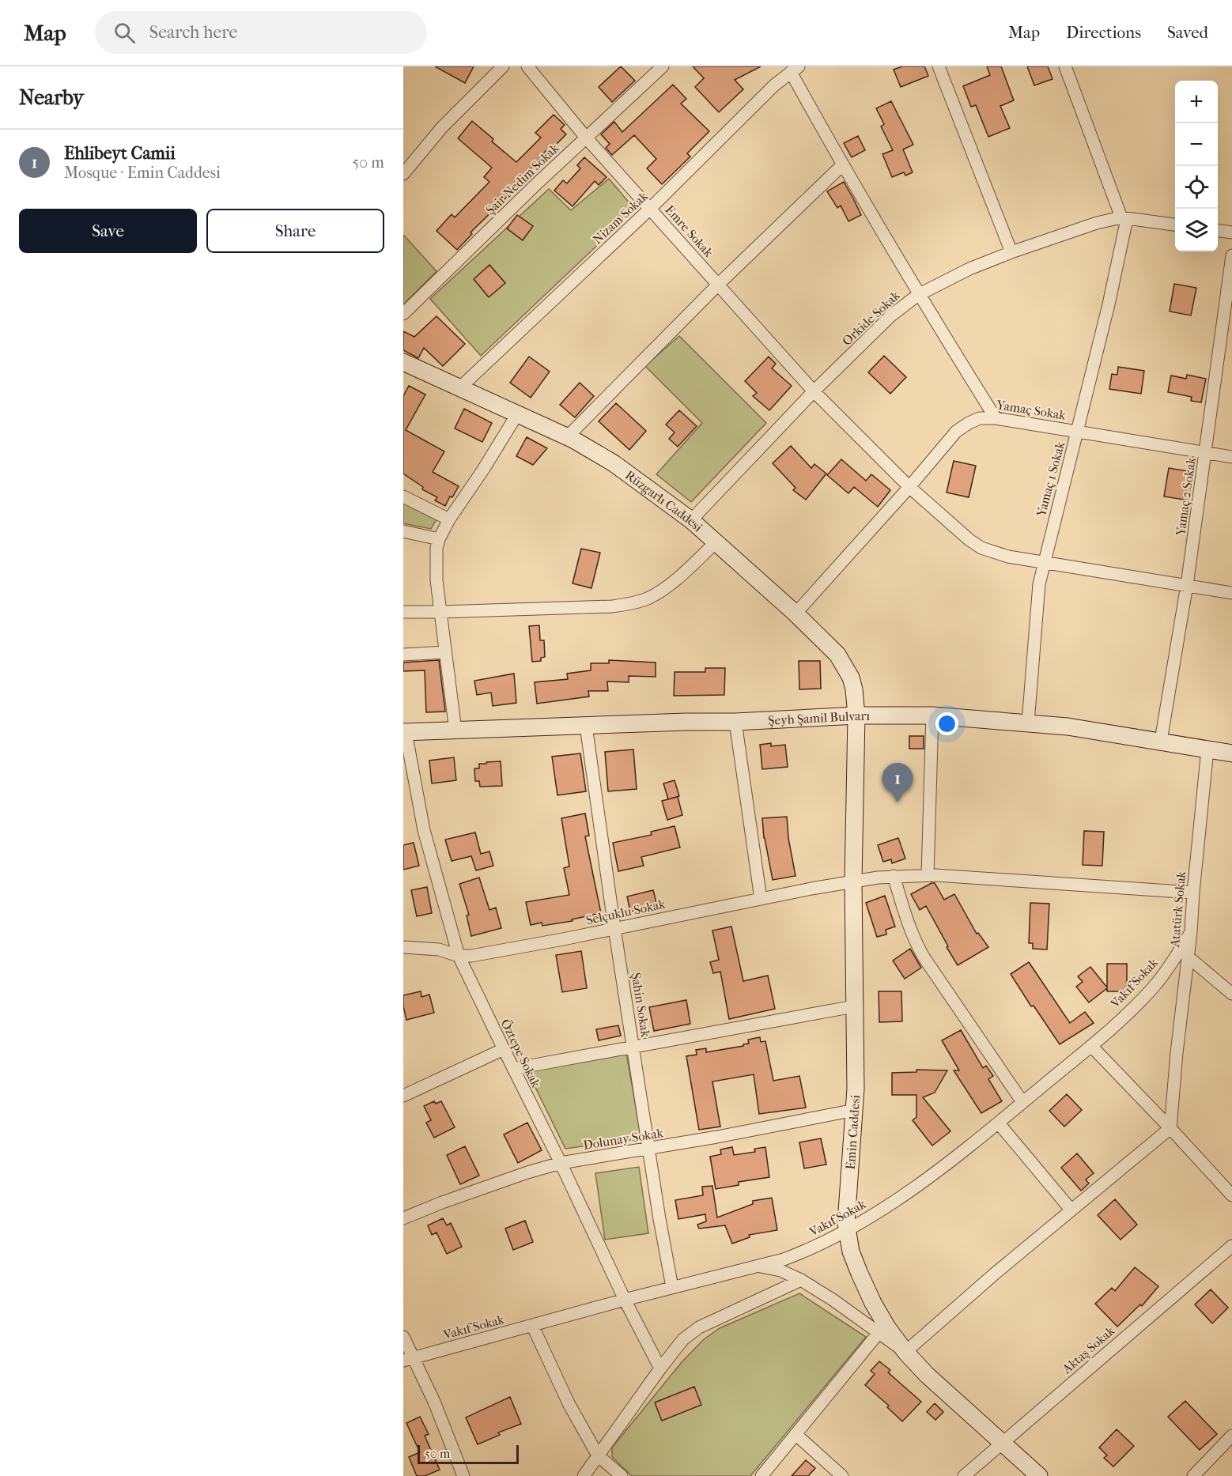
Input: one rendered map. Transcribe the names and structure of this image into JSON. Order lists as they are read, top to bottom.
{
  "streets": {
    "street": [
      "Şair Nedim Sokak",
      "Nizam Sokak",
      "Emre Sokak",
      "Orkide Sokak",
      "Yamaç Sokak",
      "Yamaç 1 Sokak",
      "Yamaç 2 Sokak",
      "Rüzgarlı Caddesi",
      "Şeyh Şamil Bulvarı",
      "Atatürk Sokak",
      "Selçuklu Sokak",
      "Vakıf Sokak",
      "Şahin Sokak",
      "Öztepe Sokak",
      "Emin Caddesi",
      "Dolunay Sokak",
      "Aktaş Sokak"
    ]
  },
  "crossings": [
    ["Şair Nedim Sokak", "Emre Sokak"],
    ["Nizam Sokak", "Emre Sokak"],
    ["Nizam Sokak", "Rüzgarlı Caddesi"],
    ["Emre Sokak", "Orkide Sokak"],
    ["Emre Sokak", "Yamaç Sokak"],
    ["Emre Sokak", "Yamaç 1 Sokak"],
    ["Emre Sokak", "Yamaç 2 Sokak"],
    ["Orkide Sokak", "Yamaç 1 Sokak"],
    ["Orkide Sokak", "Rüzgarlı Caddesi"],
    ["Yamaç Sokak", "Yamaç 1 Sokak"],
    ["Yamaç Sokak", "Yamaç 2 Sokak"],
    ["Yamaç Sokak", "Rüzgarlı Caddesi"],
    ["Yamaç 1 Sokak", "Şeyh Şamil Bulvarı"],
    ["Yamaç 2 Sokak", "Şeyh Şamil Bulvarı"],
    ["Rüzgarlı Caddesi", "Şeyh Şamil Bulvarı"],
    ["Rüzgarlı Caddesi", "Emin Caddesi"],
    ["Şeyh Şamil Bulvarı", "Atatürk Sokak"],
    ["Şeyh Şamil Bulvarı", "Şahin Sokak"],
    ["Şeyh Şamil Bulvarı", "Öztepe Sokak"],
    ["Şeyh Şamil Bulvarı", "Emin Caddesi"],
    ["Atatürk Sokak", "Selçuklu Sokak"],
    ["Atatürk Sokak", "Vakıf Sokak"],
    ["Selçuklu Sokak", "Şahin Sokak"],
    ["Selçuklu Sokak", "Öztepe Sokak"],
    ["Selçuklu Sokak", "Emin Caddesi"],
    ["Vakıf Sokak", "Şahin Sokak"],
    ["Vakıf Sokak", "Öztepe Sokak"],
    ["Vakıf Sokak", "Emin Caddesi"],
    ["Şahin Sokak", "Dolunay Sokak"],
    ["Öztepe Sokak", "Dolunay Sokak"],
    ["Emin Caddesi", "Dolunay Sokak"],
    ["Emin Caddesi", "Aktaş Sokak"]
  ],
  "scale_bar": "50 m",
  "page": {
    "header": "Map",
    "search": "Search here",
    "nav": ["Map", "Directions", "Saved"],
    "heading": "Nearby",
    "map_buttons": ["+", "−"],
    "list": [
      {
        "mark": "1",
        "name": "Ehlibeyt Camii",
        "note": "Mosque · Emin Caddesi",
        "value": "50 m"
      }
    ],
    "buttons": ["Save", "Share"],
    "pins": "1",
    "scale": "50 m"
  }
}
